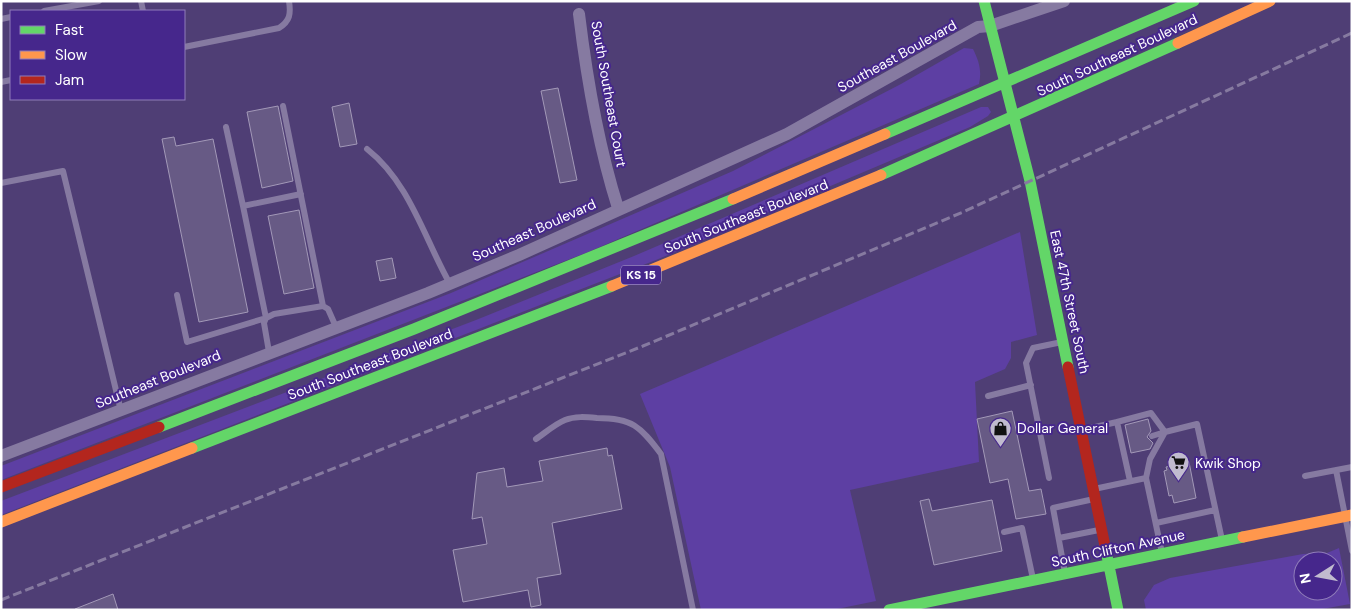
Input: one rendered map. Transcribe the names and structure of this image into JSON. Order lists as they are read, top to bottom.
{
  "streets": {
    "main road": [
      "South Southeast Boulevard",
      "KS 15",
      "East 47th Street South",
      "South Clifton Avenue"
    ],
    "street": ["Southeast Boulevard", "South Southeast Court"]
  },
  "crossings": [
    ["South Southeast Boulevard", "East 47th Street South"],
    ["Southeast Boulevard", "South Southeast Court"],
    ["Southeast Boulevard", "East 47th Street South"],
    ["East 47th Street South", "South Clifton Avenue"]
  ],
  "places": {
    "shop": ["Dollar General"],
    "supermarket": ["Kwik Shop"]
  },
  "legend": ["Fast", "Slow", "Jam"],
  "north": "left"
}
